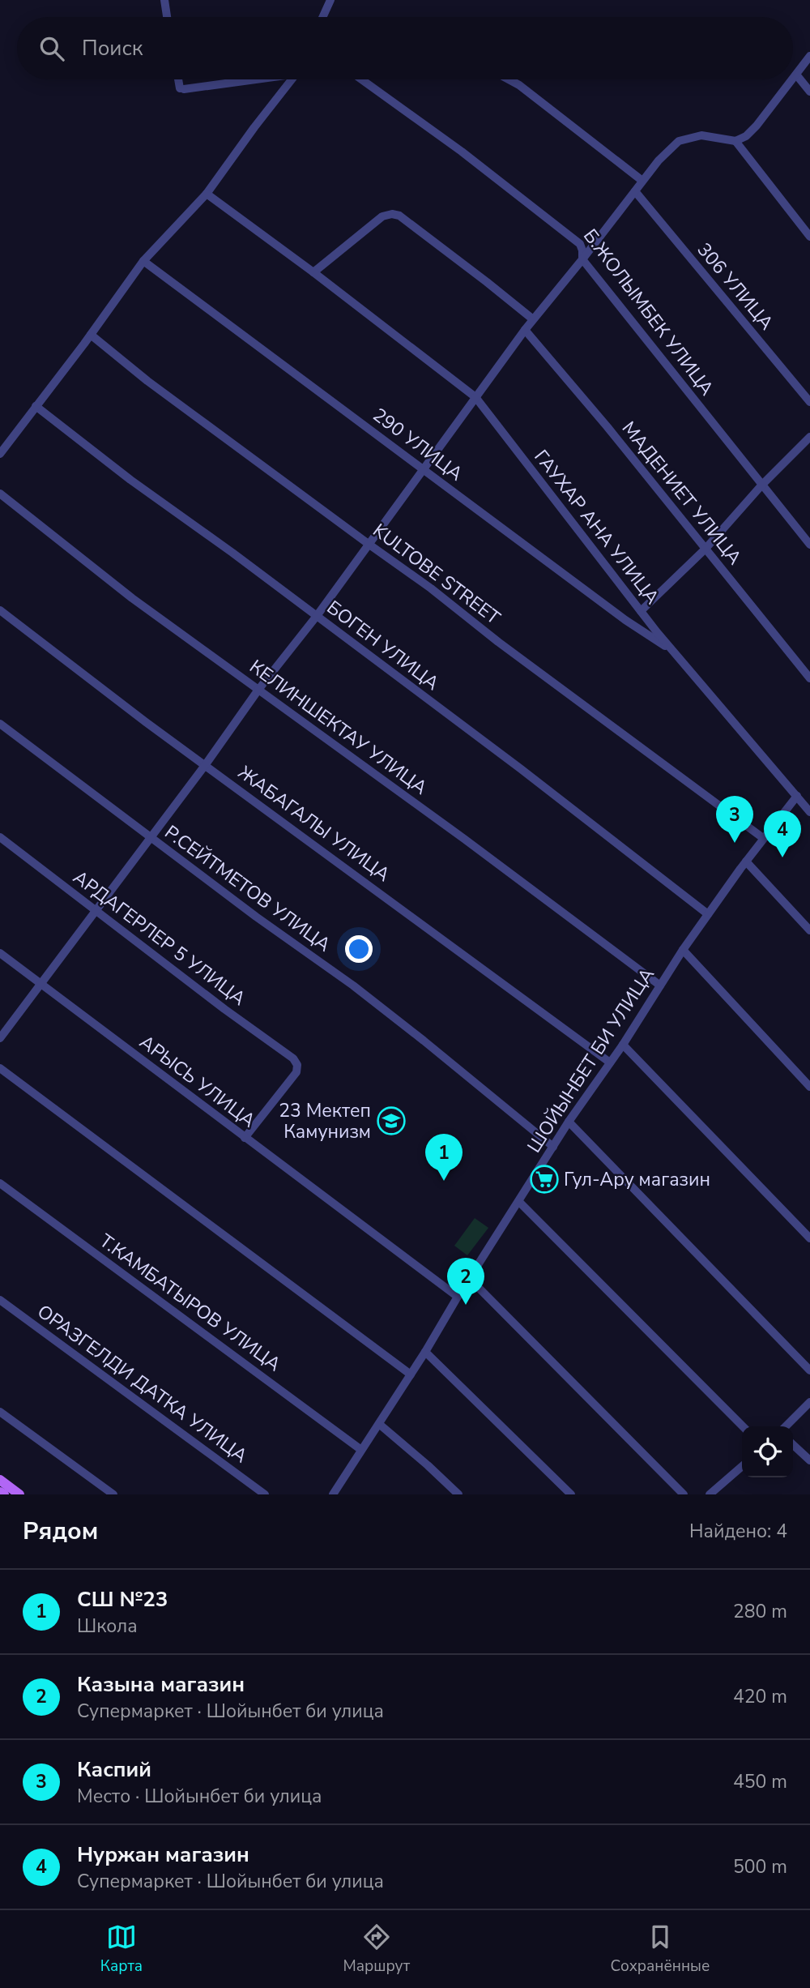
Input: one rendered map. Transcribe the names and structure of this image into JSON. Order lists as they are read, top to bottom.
{
  "streets": {
    "street": [
      "306 УЛИЦА",
      "Б.ЖОЛЫМБЕК УЛИЦА",
      "290 УЛИЦА",
      "МАДЕНИЕТ УЛИЦА",
      "ГАУХАР АНА УЛИЦА",
      "KULTOBE STREET",
      "БОГЕН УЛИЦА",
      "КЕЛИНШЕКТАУ УЛИЦА",
      "ЖАБАГАЛЫ УЛИЦА",
      "Р.СЕЙТМЕТОВ УЛИЦА",
      "АРДАГЕРЛЕР 5 УЛИЦА",
      "ШОЙЫНБЕТ БИ УЛИЦА",
      "АРЫСЬ УЛИЦА",
      "Т.КАМБАТЫРОВ УЛИЦА",
      "ОРАЗГЕЛДИ ДАТКА УЛИЦА"
    ]
  },
  "crossings": [
    ["290 УЛИЦА", "ГАУХАР АНА УЛИЦА"],
    ["ГАУХАР АНА УЛИЦА", "ШОЙЫНБЕТ БИ УЛИЦА"],
    ["KULTOBE STREET", "ШОЙЫНБЕТ БИ УЛИЦА"],
    ["БОГЕН УЛИЦА", "ШОЙЫНБЕТ БИ УЛИЦА"],
    ["КЕЛИНШЕКТАУ УЛИЦА", "ШОЙЫНБЕТ БИ УЛИЦА"],
    ["ЖАБАГАЛЫ УЛИЦА", "ШОЙЫНБЕТ БИ УЛИЦА"],
    ["Р.СЕЙТМЕТОВ УЛИЦА", "ШОЙЫНБЕТ БИ УЛИЦА"],
    ["АРДАГЕРЛЕР 5 УЛИЦА", "АРЫСЬ УЛИЦА"],
    ["ШОЙЫНБЕТ БИ УЛИЦА", "АРЫСЬ УЛИЦА"],
    ["ШОЙЫНБЕТ БИ УЛИЦА", "Т.КАМБАТЫРОВ УЛИЦА"]
  ],
  "places": {
    "school or university": ["23 Мектеп Камунизм"],
    "supermarket": ["Гул-Ару магазин"]
  },
  "page": {
    "search": "Поиск",
    "pins": [
      "3",
      "4",
      "1",
      "2"
    ],
    "heading": ["Рядом", "Найдено: 4"],
    "list": [
      {
        "mark": "1",
        "name": "СШ №23",
        "note": "Школа",
        "value": "280 m"
      },
      {
        "mark": "2",
        "name": "Казына магазин",
        "note": "Супермаркет · Шойынбет би улица",
        "value": "420 m"
      },
      {
        "mark": "3",
        "name": "Каспий",
        "note": "Место · Шойынбет би улица",
        "value": "450 m"
      },
      {
        "mark": "4",
        "name": "Нуржан магазин",
        "note": "Супермаркет · Шойынбет би улица",
        "value": "500 m"
      }
    ],
    "nav": ["Карта", "Маршрут", "Сохранённые"]
  }
}
